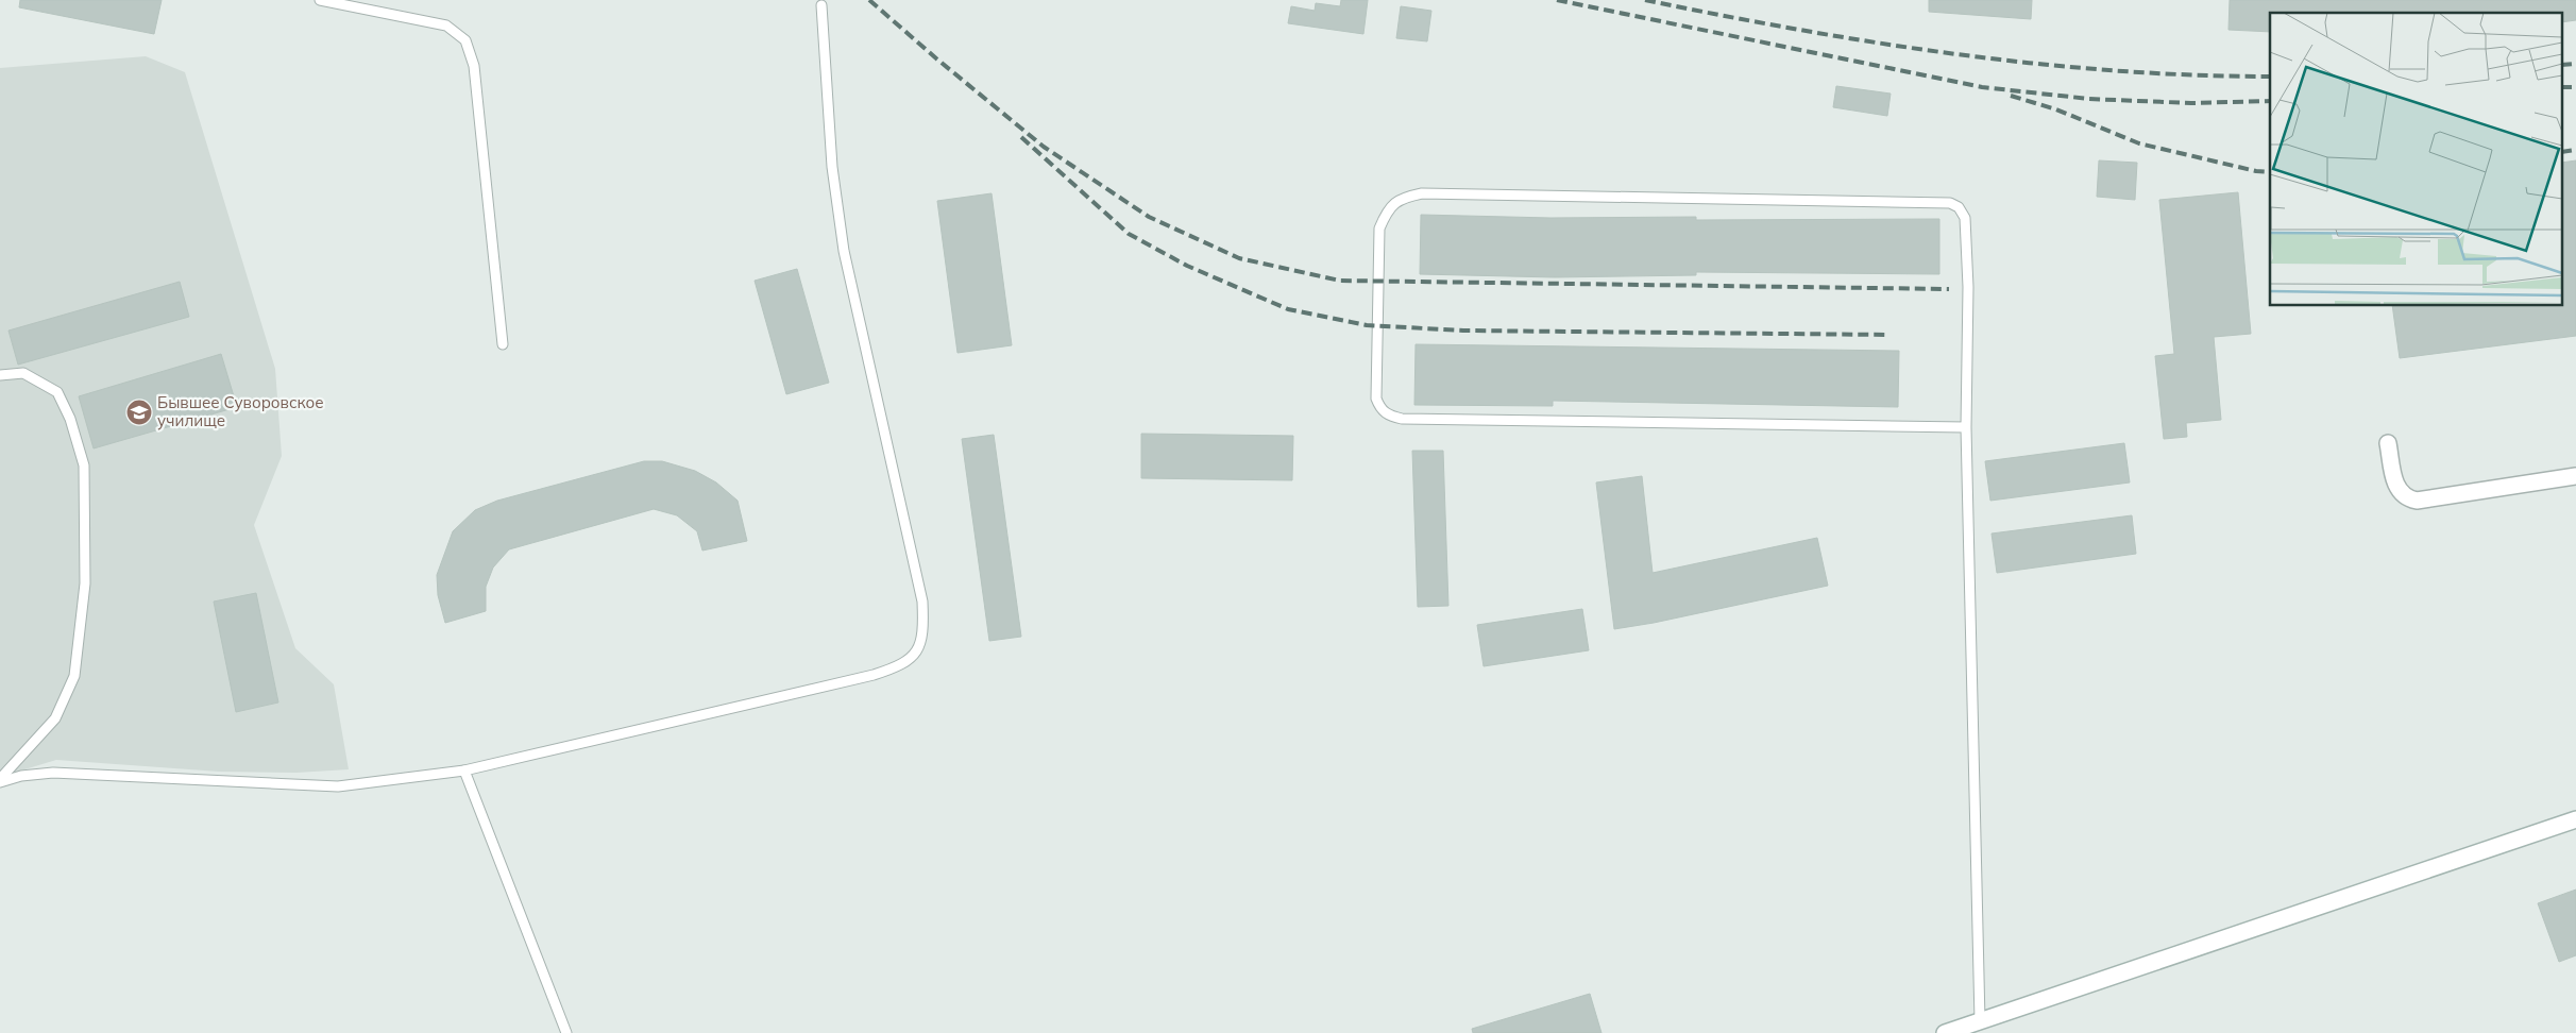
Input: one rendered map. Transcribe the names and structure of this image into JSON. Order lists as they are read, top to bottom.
{
  "places": {
    "school or university": ["Бывшее Суворовское училище"]
  }
}
